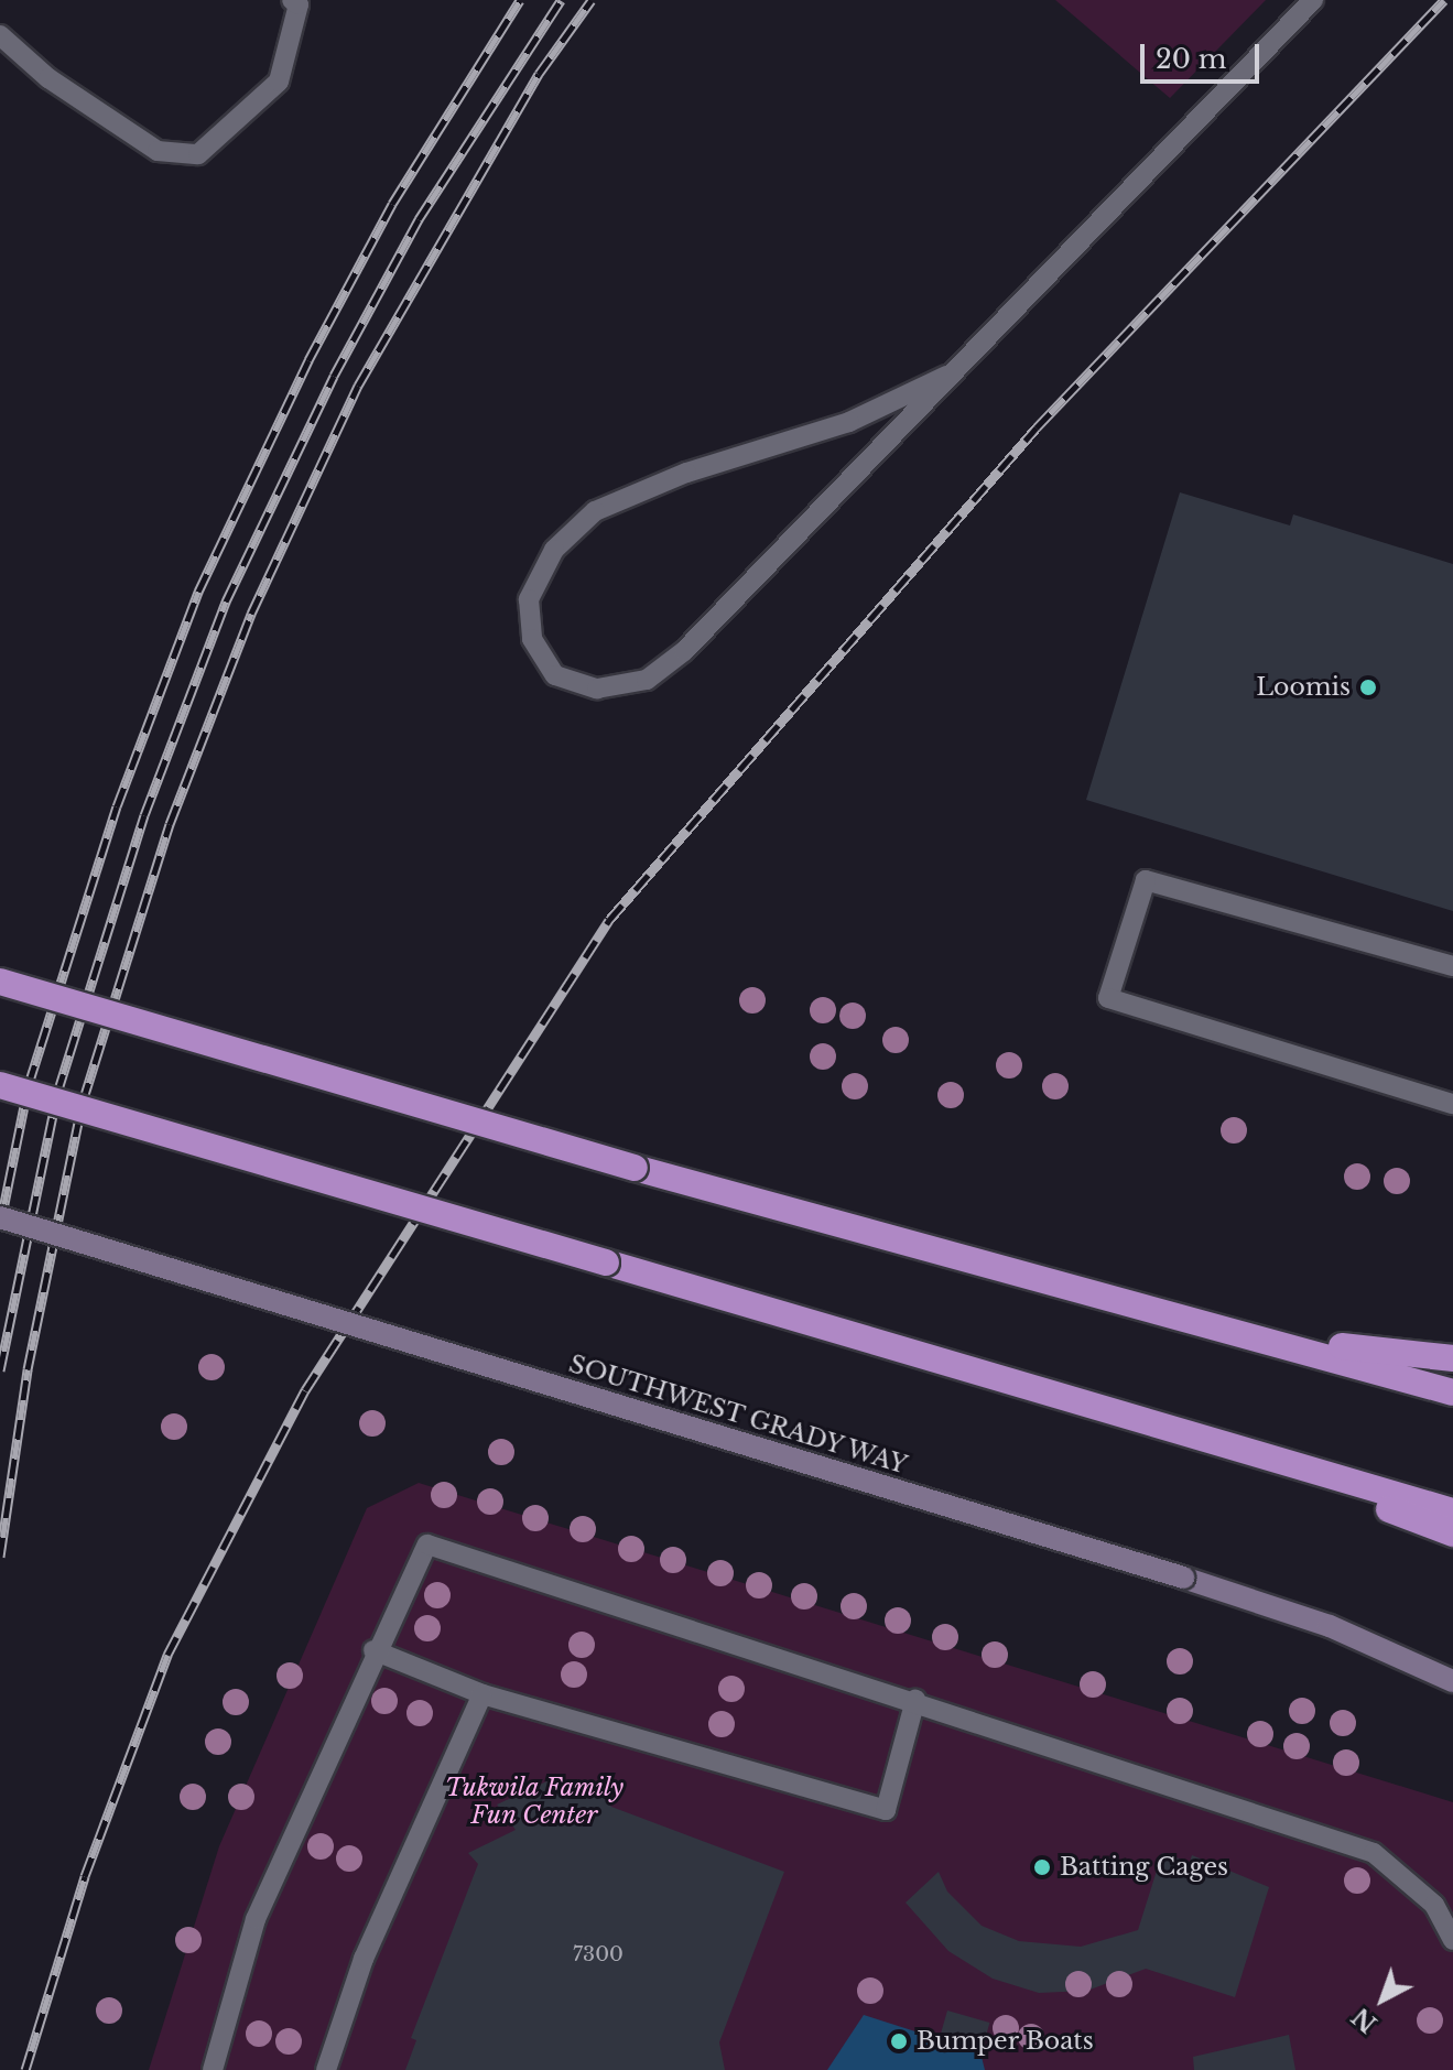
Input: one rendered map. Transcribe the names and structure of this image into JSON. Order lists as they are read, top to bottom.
{
  "streets": {
    "main road": ["SOUTHWEST GRADY WAY"]
  },
  "parks": ["Tukwila Family Fun Center"],
  "places": ["Loomis", "Batting Cages", "Bumper Boats"],
  "house_numbers": ["7300"],
  "scale_bar": "20 m",
  "north": "bottom left"
}
